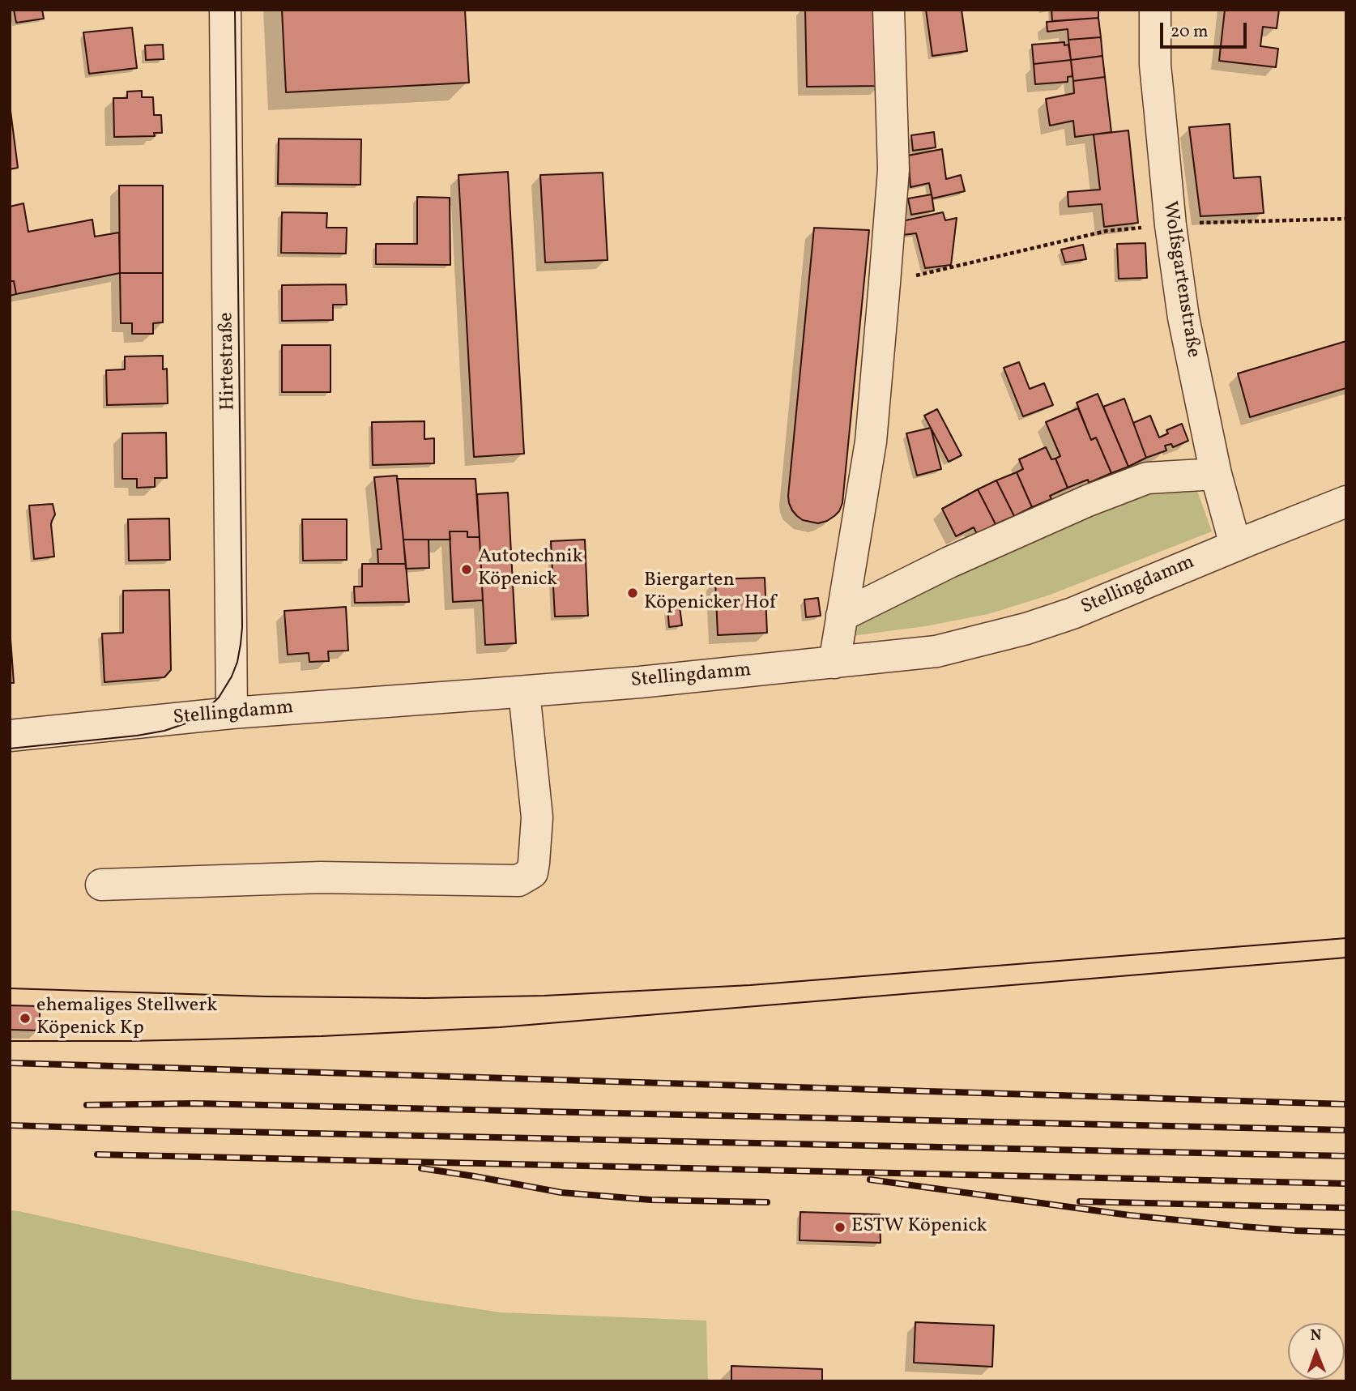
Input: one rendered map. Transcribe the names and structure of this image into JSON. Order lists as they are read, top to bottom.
{
  "streets": {
    "street": ["Wolfsgartenstraße", "Hirtestraße", "Stellingdamm"]
  },
  "crossings": [
    ["Wolfsgartenstraße", "Stellingdamm"],
    ["Hirtestraße", "Stellingdamm"]
  ],
  "places": [
    "Autotechnik Köpenick",
    "Biergarten Köpenicker Hof",
    "ehemaliges Stellwerk Köpenick Kp",
    "ESTW Köpenick"
  ],
  "scale_bar": "20 m",
  "north": "top"
}
